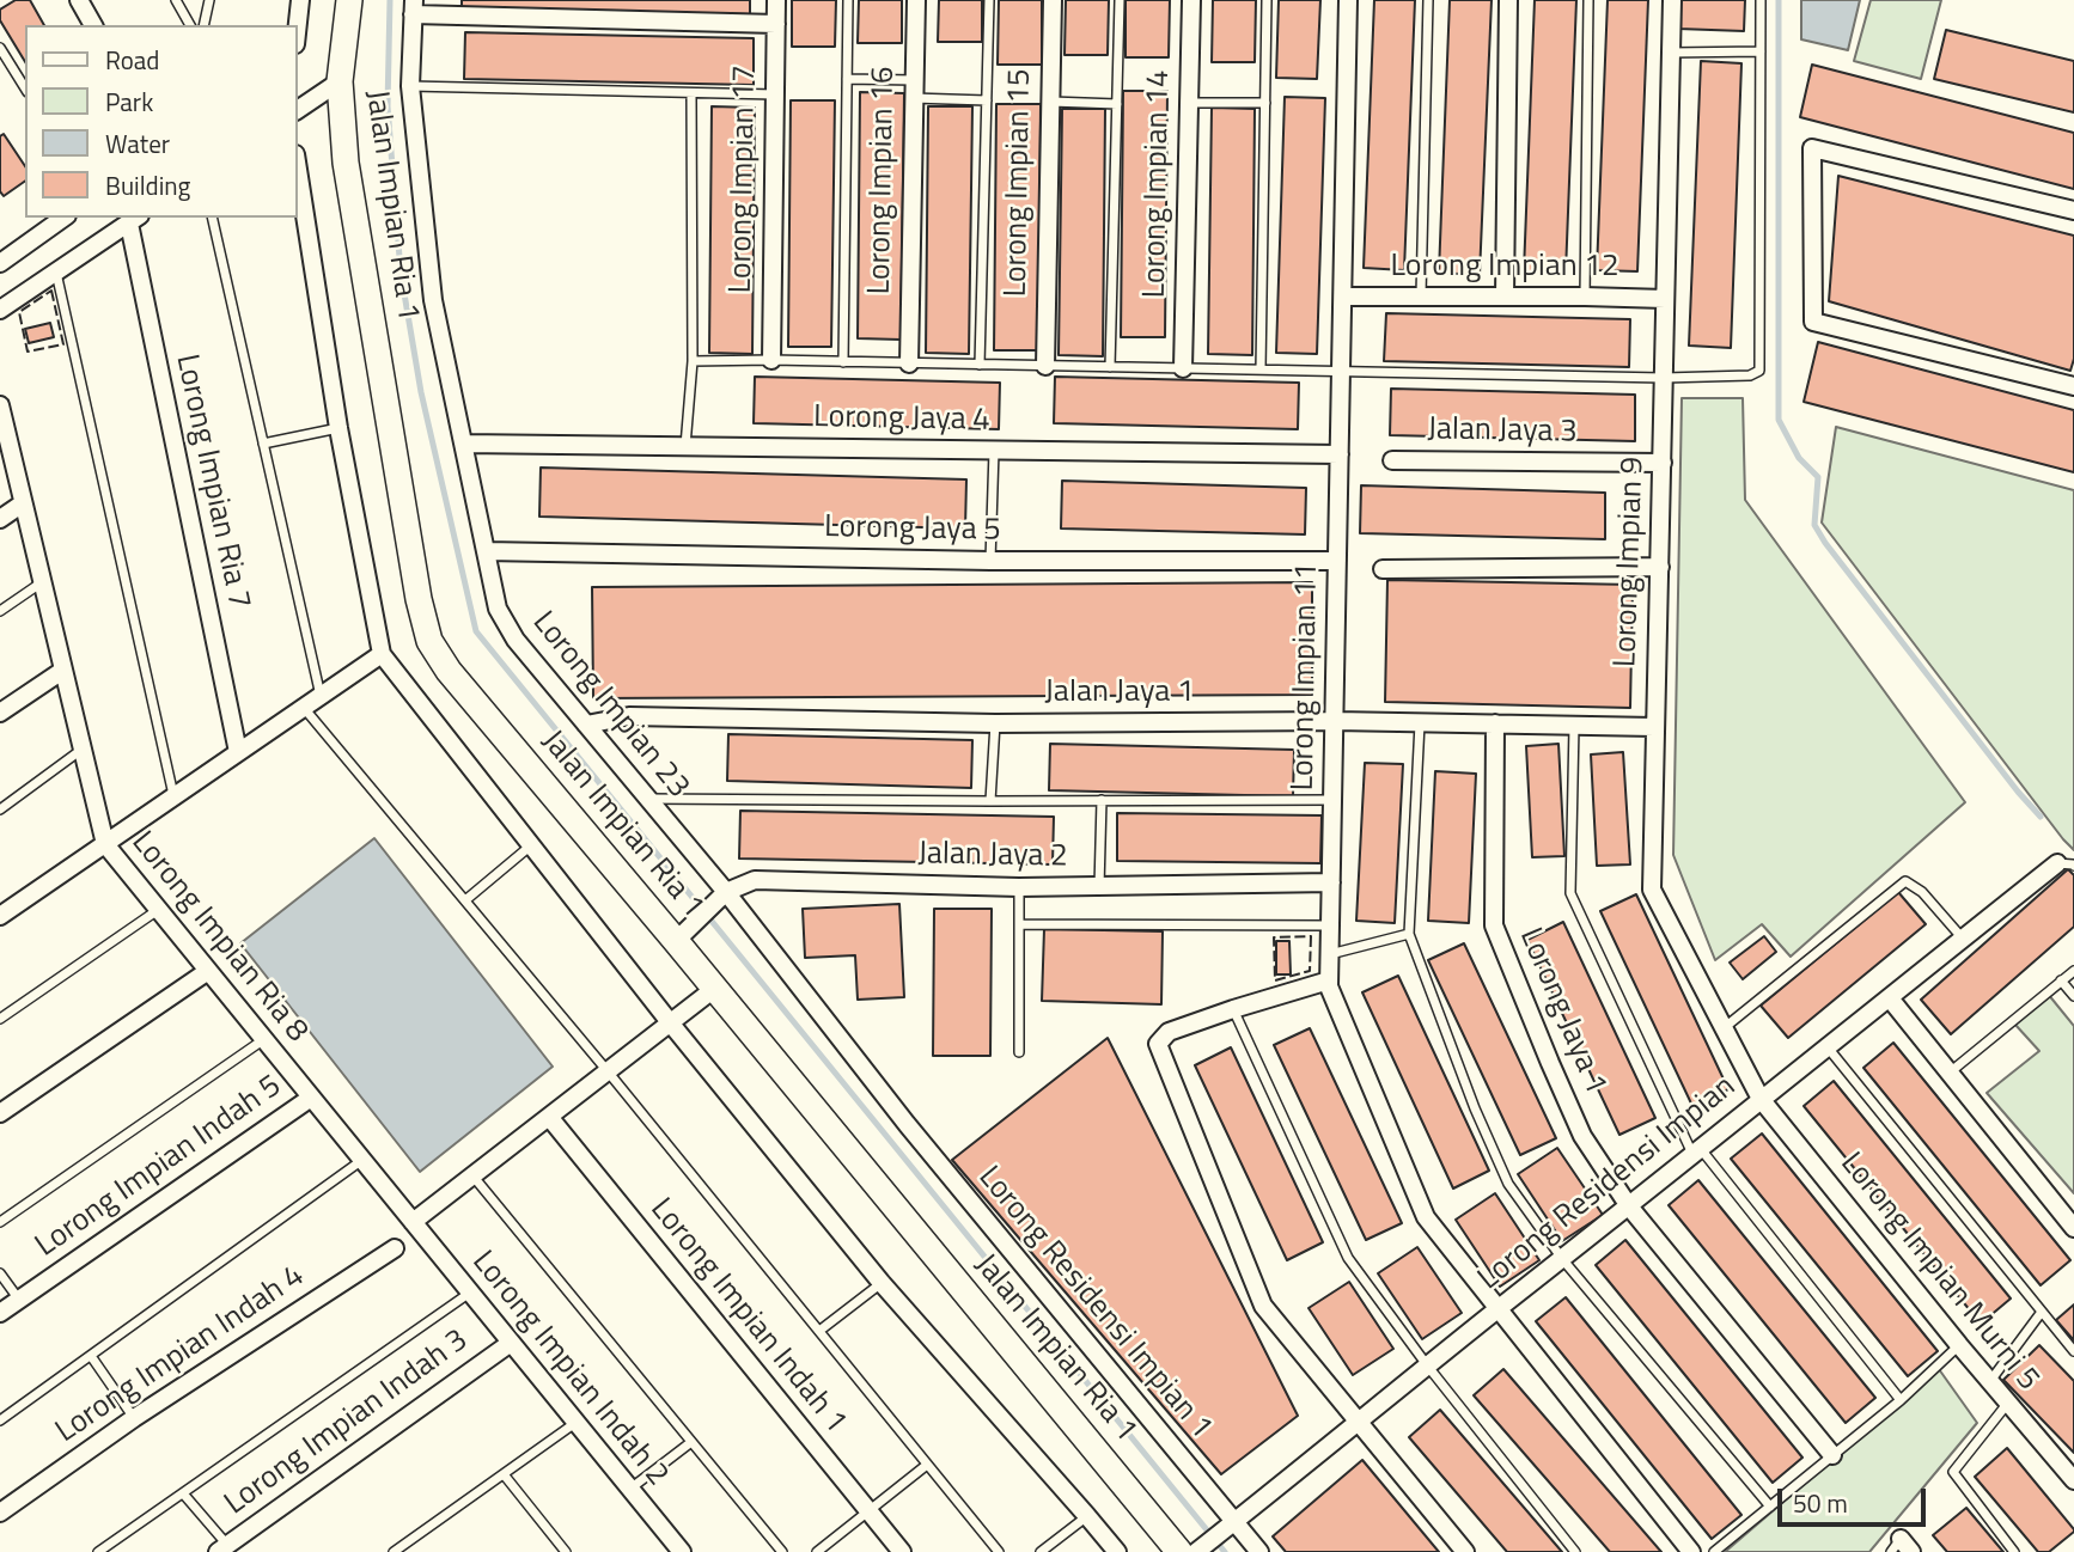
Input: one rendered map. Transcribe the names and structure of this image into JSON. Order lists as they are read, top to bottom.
{
  "streets": {
    "street": [
      "Lorong Impian 17",
      "Lorong Impian 16",
      "Lorong Impian 15",
      "Lorong Impian 14",
      "Jalan Impian Ria 1",
      "Lorong Impian 12",
      "Lorong Jaya 4",
      "Jalan Jaya 3",
      "Lorong Impian Ria 7",
      "Lorong Jaya 5",
      "Lorong Impian 9",
      "Lorong Impian 11",
      "Jalan Jaya 1",
      "Lorong Impian 23",
      "Jalan Jaya 2",
      "Lorong Impian Ria 8",
      "Lorong Jaya 1",
      "Lorong Impian Indah 5",
      "Lorong Residensi Impian",
      "Lorong Impian Murni 5",
      "Lorong Residensi Impian 1",
      "Lorong Impian Indah 1",
      "Lorong Impian Indah 4",
      "Lorong Impian Indah 2",
      "Lorong Impian Indah 3"
    ]
  },
  "crossings": [
    ["Jalan Impian Ria 1", "Lorong Residensi Impian"],
    ["Lorong Impian 12", "Lorong Impian 9"],
    ["Lorong Impian 12", "Lorong Impian 11"],
    ["Lorong Jaya 4", "Lorong Impian 11"],
    ["Lorong Jaya 4", "Lorong Impian 23"],
    ["Jalan Jaya 3", "Lorong Impian 9"],
    ["Lorong Jaya 5", "Lorong Impian 11"],
    ["Lorong Jaya 5", "Lorong Impian 23"],
    ["Lorong Impian 9", "Jalan Jaya 1"],
    ["Lorong Impian 9", "Lorong Residensi Impian"],
    ["Lorong Impian 9", "Lorong Impian Murni 5"],
    ["Lorong Impian 11", "Jalan Jaya 1"],
    ["Lorong Impian 11", "Jalan Jaya 2"],
    ["Lorong Impian 11", "Lorong Residensi Impian"],
    ["Jalan Jaya 1", "Lorong Impian 23"],
    ["Jalan Jaya 1", "Lorong Jaya 1"],
    ["Lorong Impian 23", "Jalan Jaya 2"],
    ["Lorong Impian 23", "Lorong Residensi Impian 1"],
    ["Lorong Impian Ria 8", "Lorong Impian Indah 5"],
    ["Lorong Impian Ria 8", "Lorong Impian Indah 2"],
    ["Lorong Jaya 1", "Lorong Residensi Impian"],
    ["Lorong Residensi Impian", "Lorong Impian Murni 5"],
    ["Lorong Residensi Impian", "Lorong Residensi Impian 1"],
    ["Lorong Impian Indah 2", "Lorong Impian Indah 3"]
  ],
  "legend": [
    "Road",
    "Park",
    "Water",
    "Building"
  ],
  "scale_bar": "50 m"
}
